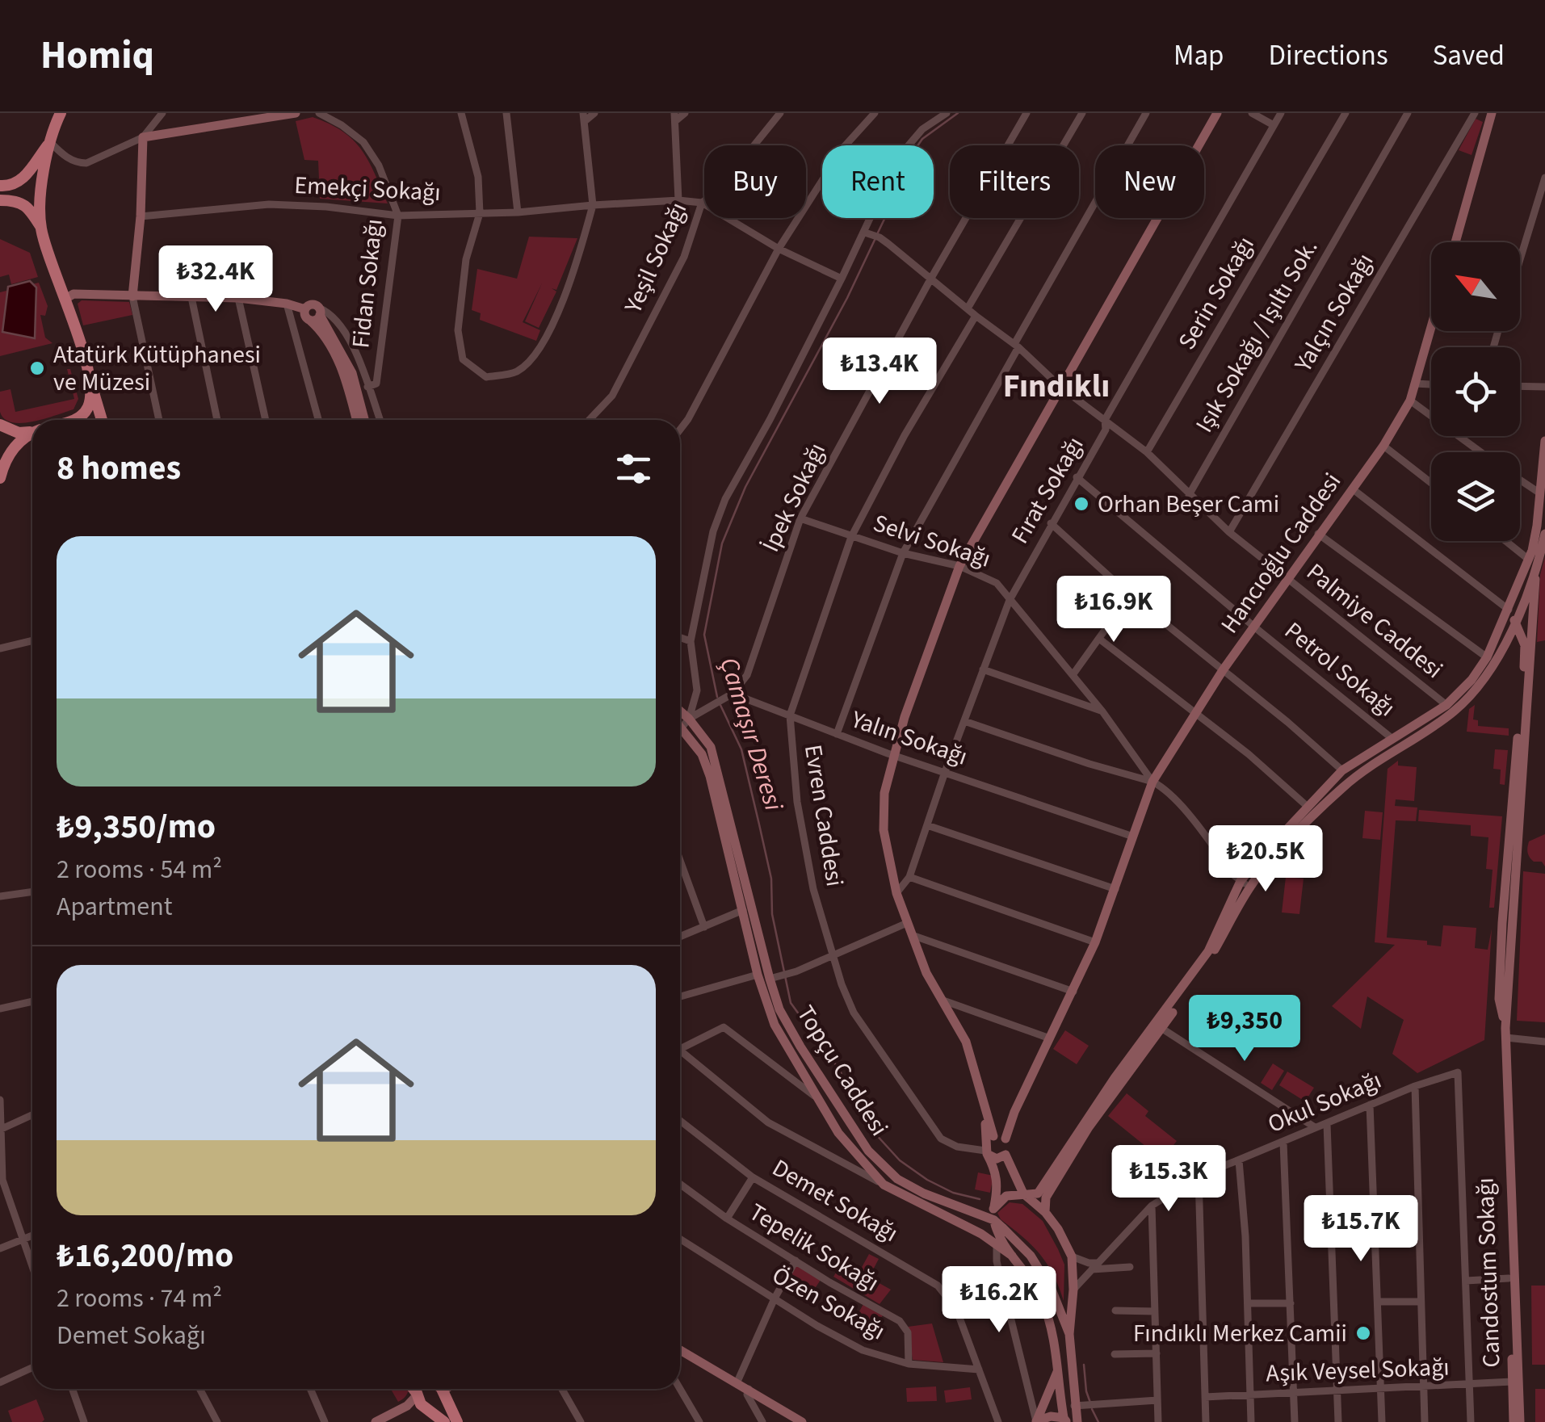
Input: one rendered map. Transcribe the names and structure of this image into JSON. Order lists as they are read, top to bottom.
{
  "streets": {
    "street": [
      "Emekçi Sokağı",
      "Yeşil Sokağı",
      "Fidan Sokağı",
      "Serin Sokağı",
      "Yalçın Sokağı",
      "Işık Sokağı / Işıltı Sok.",
      "Fırat Sokağı",
      "İpek Sokağı",
      "Selvi Sokağı",
      "Hancıoğlu Caddesi",
      "Palmiye Caddesi",
      "Petrol Sokağı",
      "Yalın Sokağı",
      "Evren Caddesi",
      "Topçu Caddesi",
      "Okul Sokağı",
      "Demet Sokağı",
      "Tepelik Sokağı",
      "Candostum Sokağı",
      "Özen Sokağı",
      "Aşık Veysel Sokağı"
    ]
  },
  "crossings": [
    ["Emekçi Sokağı", "Yeşil Sokağı"],
    ["Emekçi Sokağı", "Fidan Sokağı"],
    ["Serin Sokağı", "Palmiye Caddesi"],
    ["Yalçın Sokağı", "Palmiye Caddesi"],
    ["Işık Sokağı / Işıltı Sok.", "Palmiye Caddesi"],
    ["Fırat Sokağı", "Selvi Sokağı"],
    ["Fırat Sokağı", "Palmiye Caddesi"],
    ["Fırat Sokağı", "Petrol Sokağı"],
    ["Fırat Sokağı", "Yalın Sokağı"],
    ["İpek Sokağı", "Selvi Sokağı"],
    ["İpek Sokağı", "Palmiye Caddesi"],
    ["İpek Sokağı", "Yalın Sokağı"],
    ["Selvi Sokağı", "Hancıoğlu Caddesi"],
    ["Selvi Sokağı", "Evren Caddesi"],
    ["Hancıoğlu Caddesi", "Palmiye Caddesi"],
    ["Hancıoğlu Caddesi", "Petrol Sokağı"],
    ["Hancıoğlu Caddesi", "Yalın Sokağı"],
    ["Hancıoğlu Caddesi", "Evren Caddesi"],
    ["Palmiye Caddesi", "Evren Caddesi"],
    ["Yalın Sokağı", "Evren Caddesi"],
    ["Demet Sokağı", "Özen Sokağı"],
    ["Tepelik Sokağı", "Özen Sokağı"],
    ["Candostum Sokağı", "Aşık Veysel Sokağı"]
  ],
  "districts": ["Fındıklı"],
  "water": ["Çamaşır Deresi"],
  "places": ["Atatürk Kütüphanesi ve Müzesi", "Orhan Beşer Cami", "Fındıklı Merkez Camii"],
  "north": "top left",
  "page": {
    "header": "Homiq",
    "nav": ["Map", "Directions", "Saved"],
    "chip": [
      "Buy",
      "Rent",
      "Filters",
      "New"
    ],
    "price": [
      "₺32.4K",
      "₺13.4K",
      "₺16.9K",
      "₺20.5K",
      "₺9,350",
      "₺15.3K",
      "₺15.7K",
      "₺16.2K"
    ],
    "heading": "8 homes",
    "list": [
      {
        "name": "₺9,350/mo",
        "note": "2 rooms · 54 m² · Apartment"
      },
      {
        "name": "₺16,200/mo",
        "note": "2 rooms · 74 m² · Demet Sokağı"
      }
    ]
  }
}
